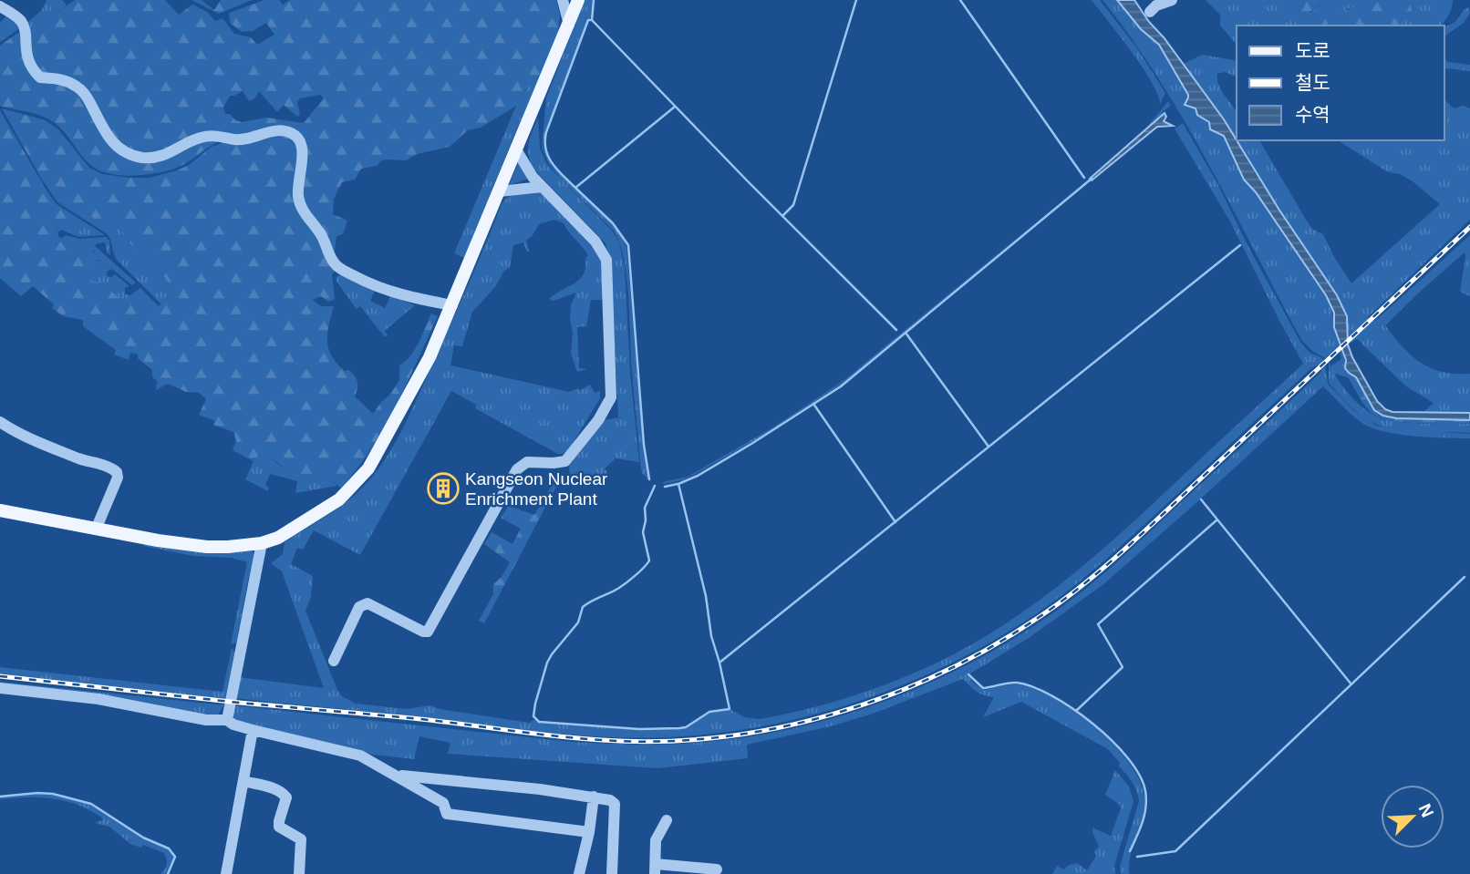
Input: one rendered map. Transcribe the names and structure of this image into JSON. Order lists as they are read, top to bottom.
{
  "places": {
    "building": ["Kangseon Nuclear Enrichment Plant"]
  },
  "legend": ["도로", "철도", "수역"],
  "north": "top right"
}
